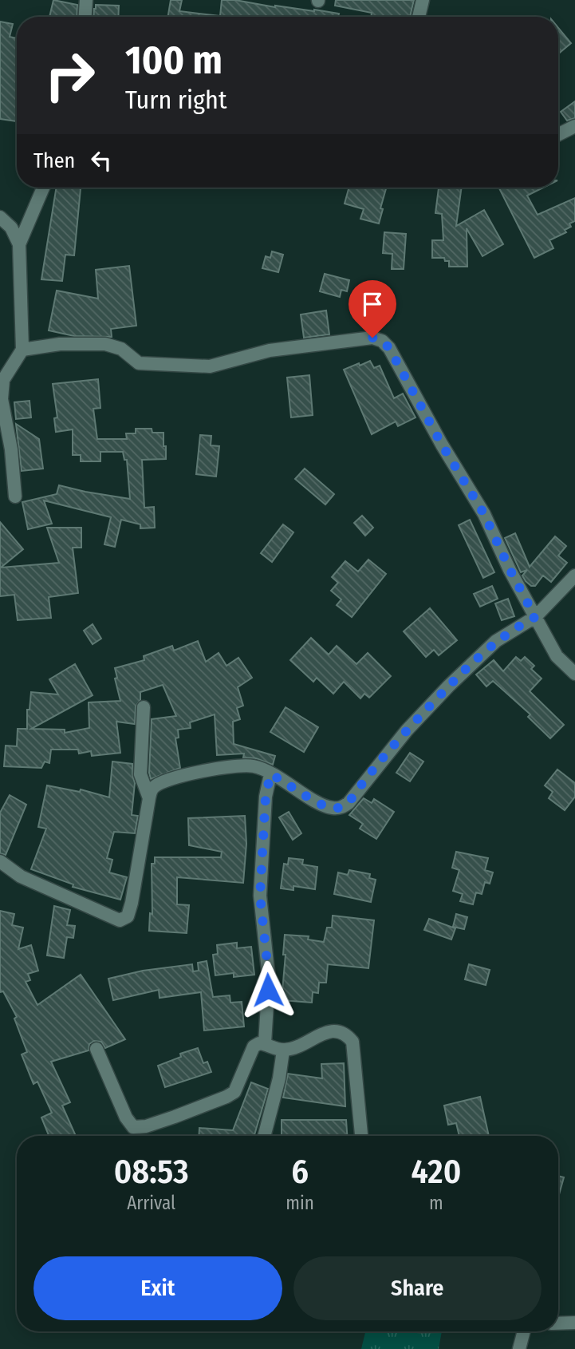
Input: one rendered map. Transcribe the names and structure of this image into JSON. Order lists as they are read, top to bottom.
{
  "page": {
    "turn": ["100 m", "Turn right"],
    "then": "Then",
    "eta": [
      "08:53",
      "Arrival",
      "6",
      "min",
      "420",
      "m"
    ],
    "buttons": ["Exit", "Share"]
  }
}
